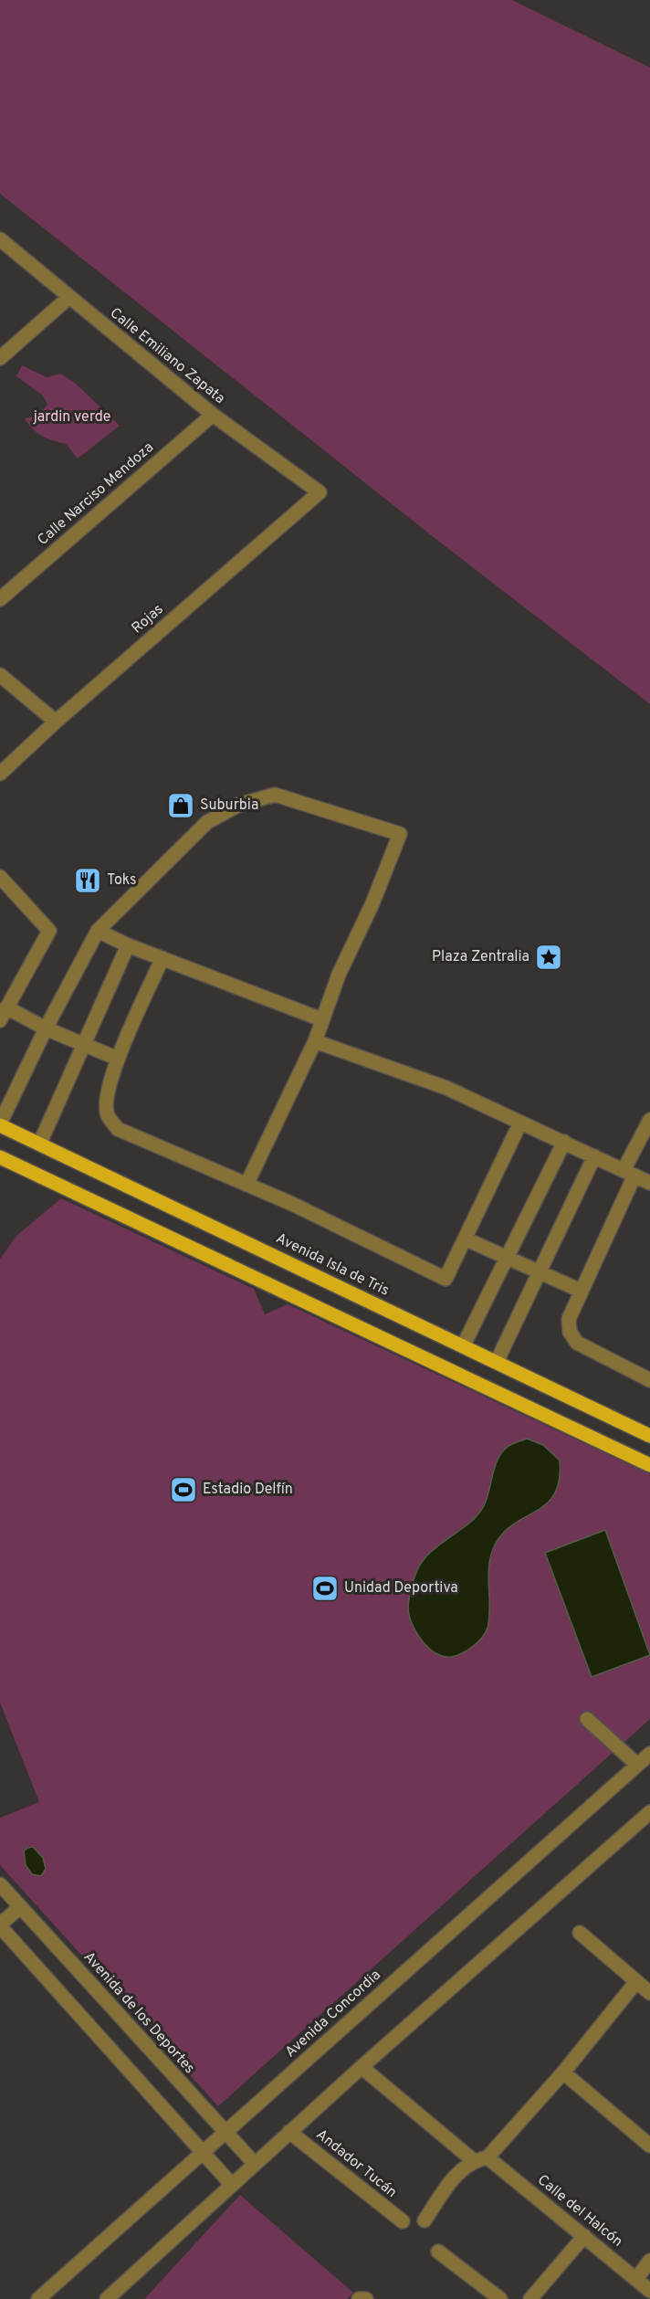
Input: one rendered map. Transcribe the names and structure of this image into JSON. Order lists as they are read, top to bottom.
{
  "streets": {
    "main road": ["Avenida Isla de Tris"],
    "street": [
      "Calle Emiliano Zapata",
      "Calle Narciso Mendoza",
      "Rojas",
      "Avenida de los Deportes",
      "Avenida Concordia",
      "Andador Tucán",
      "Calle del Halcón"
    ]
  },
  "crossings": [
    ["Calle Emiliano Zapata", "Calle Narciso Mendoza"],
    ["Calle Emiliano Zapata", "Rojas"],
    ["Avenida de los Deportes", "Avenida Concordia"]
  ],
  "parks": ["jardin verde"],
  "places": {
    "shop": ["Suburbia"],
    "restaurant": ["Toks"],
    "place": ["Plaza Zentralia"],
    "sports": ["Estadio Delfín", "Unidad Deportiva"]
  }
}
